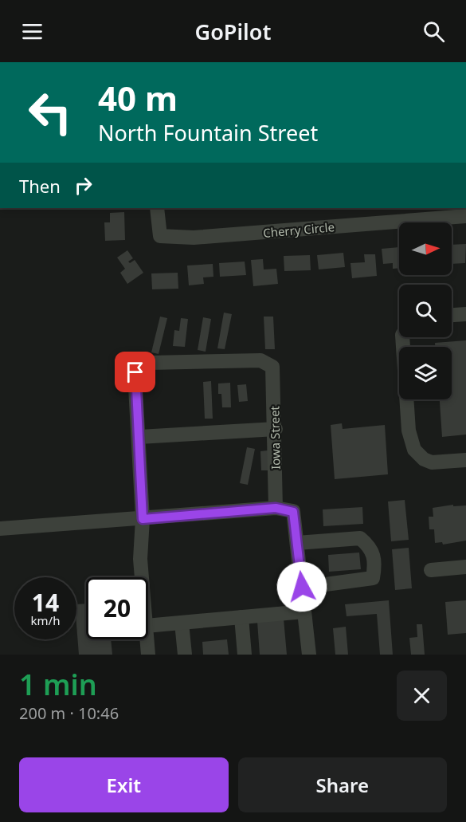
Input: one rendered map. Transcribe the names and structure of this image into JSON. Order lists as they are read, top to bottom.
{
  "streets": {
    "street": ["Cherry Circle", "Iowa Street"]
  },
  "north": "right",
  "page": {
    "header": "GoPilot",
    "turn": ["40 m", "North Fountain Street"],
    "then": "Then",
    "speed": "14 km/h",
    "limit": "20",
    "heading": ["1 min", "200 m · 10:46"],
    "buttons": ["Exit", "Share"]
  }
}
